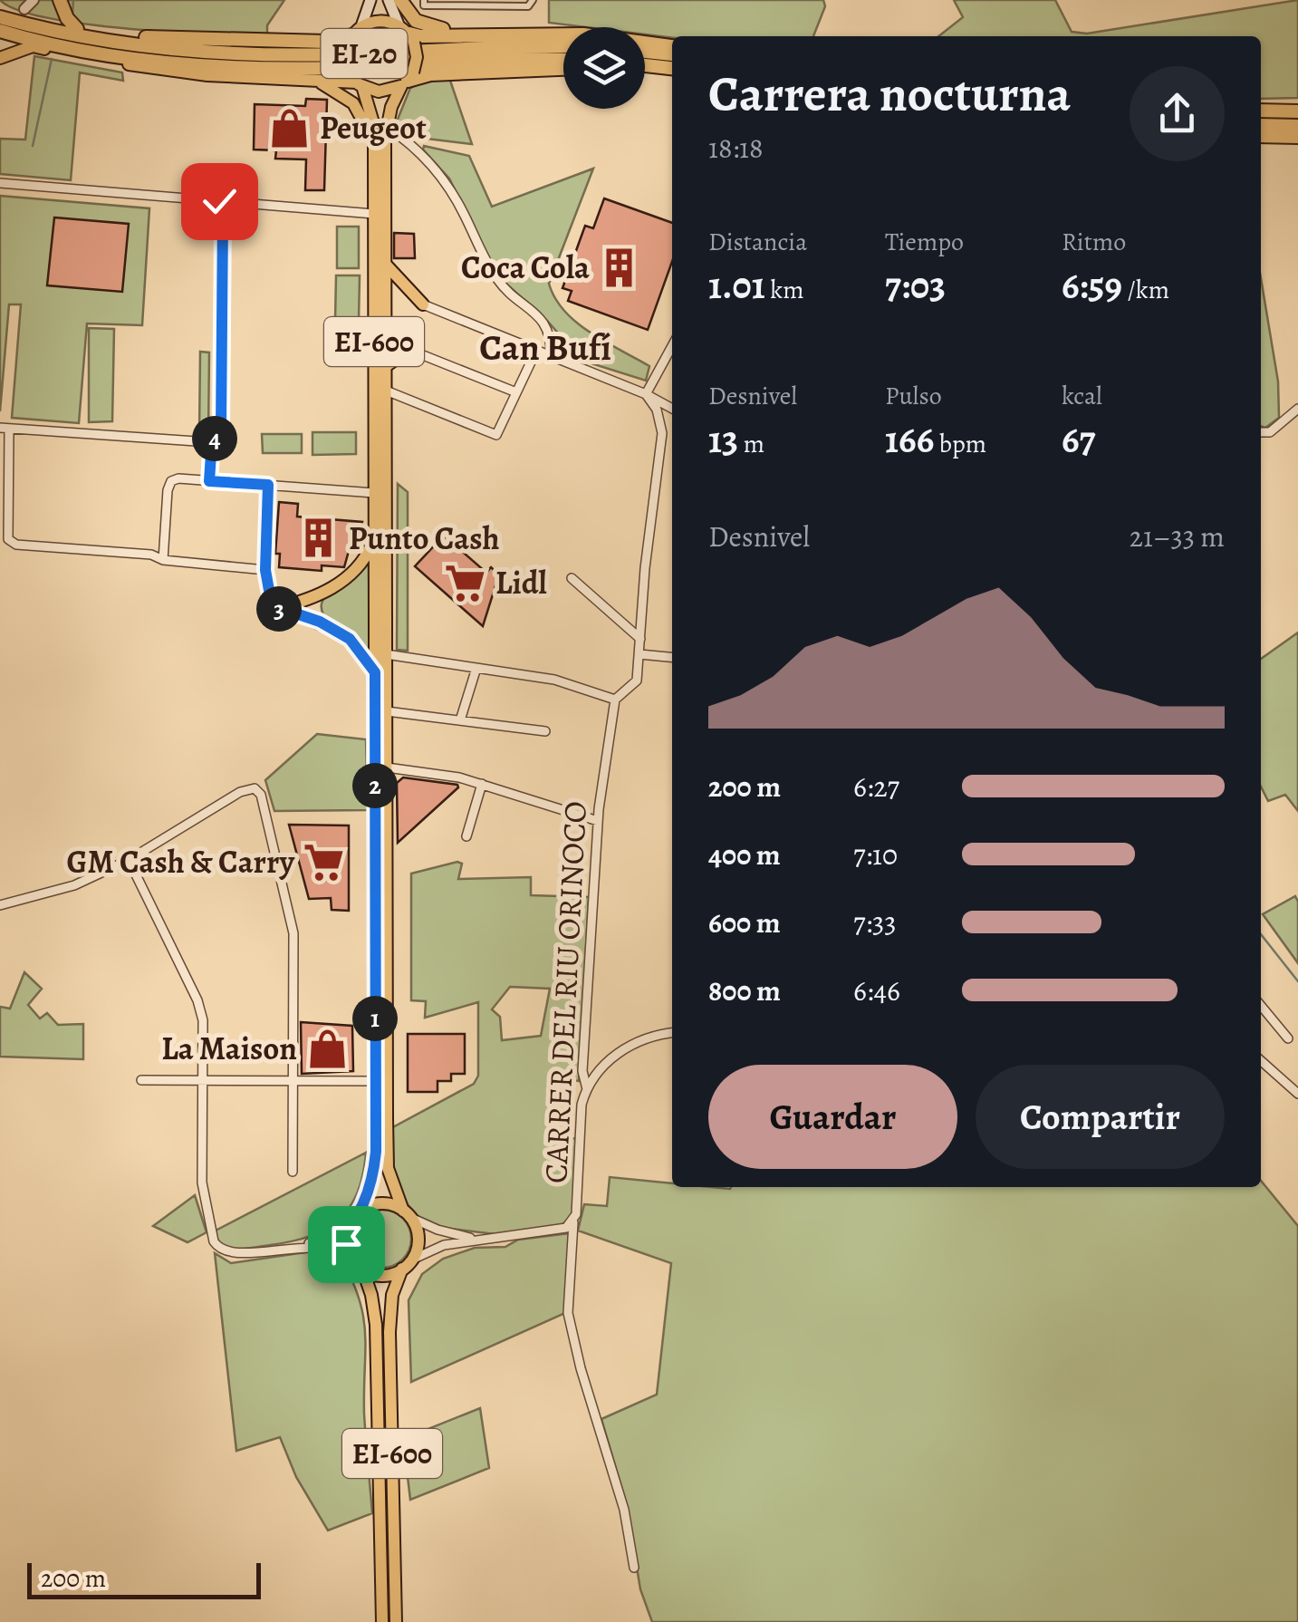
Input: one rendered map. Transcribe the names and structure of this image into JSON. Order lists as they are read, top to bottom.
{
  "streets": {
    "highway": ["EI-20"],
    "main road": ["EI-600"],
    "street": ["CARRER DEL RIU ORINOCO"]
  },
  "crossings": [
    ["EI-600", "CARRER DEL RIU ORINOCO"]
  ],
  "districts": ["Can Bufí"],
  "places": {
    "shop": ["Peugeot", "La Maison"],
    "building": ["Coca Cola", "Punto Cash"],
    "supermarket": ["Lidl", "GM Cash & Carry"]
  },
  "scale_bar": "200 m",
  "page": {
    "heading": ["Carrera nocturna", "18:18"],
    "stats": [
      ["Distancia", "1.01 km"],
      ["Tiempo", "7:03"],
      ["Ritmo", "6:59 /km"],
      ["Desnivel", "13 m"],
      ["Pulso", "166 bpm"],
      ["kcal", "67"]
    ],
    "pins": [
      "4",
      "3",
      "2",
      "1"
    ],
    "chart": ["Desnivel", "21–33 m"],
    "list": [
      {
        "name": "200 m",
        "note": "6:27"
      },
      {
        "name": "400 m",
        "note": "7:10"
      },
      {
        "name": "600 m",
        "note": "7:33"
      },
      {
        "name": "800 m",
        "note": "6:46"
      }
    ],
    "buttons": ["Guardar", "Compartir"],
    "scale": "200 m"
  }
}
